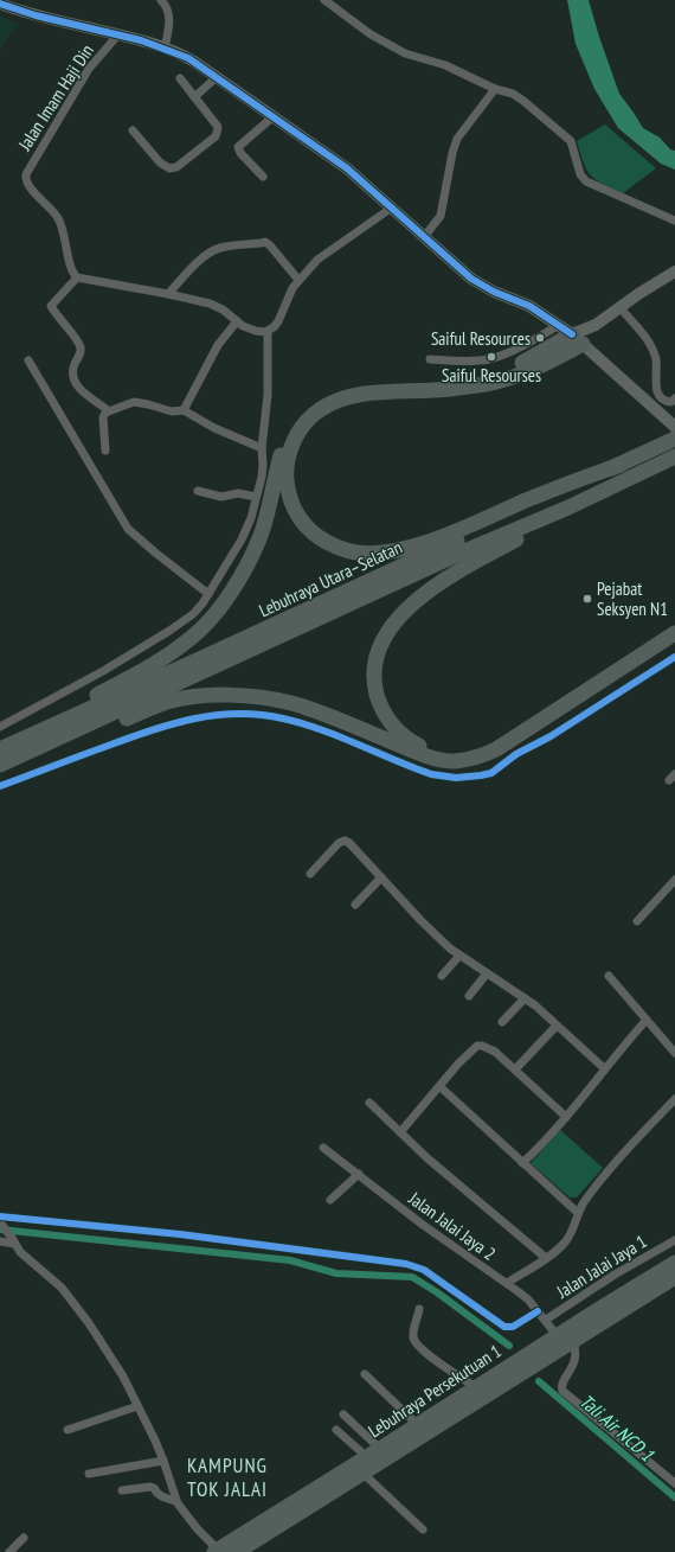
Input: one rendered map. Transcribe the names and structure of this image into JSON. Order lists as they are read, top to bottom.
{
  "streets": {
    "highway": ["Lebuhraya Utara–Selatan", "Lebuhraya Persekutuan 1"],
    "street": ["Jalan Imam Haji Din", "Jalan Jalai Jaya 2", "Jalan Jalai Jaya 1"]
  },
  "crossings": [
    ["Jalan Jalai Jaya 2", "Jalan Jalai Jaya 1"],
    ["Jalan Jalai Jaya 2", "Lebuhraya Persekutuan 1"]
  ],
  "districts": ["KAMPUNG TOK JALAI"],
  "water": ["Tali Air NCD 1"],
  "places": ["Saiful Resources", "Saiful Resourses", "Pejabat Seksyen N1"]
}
